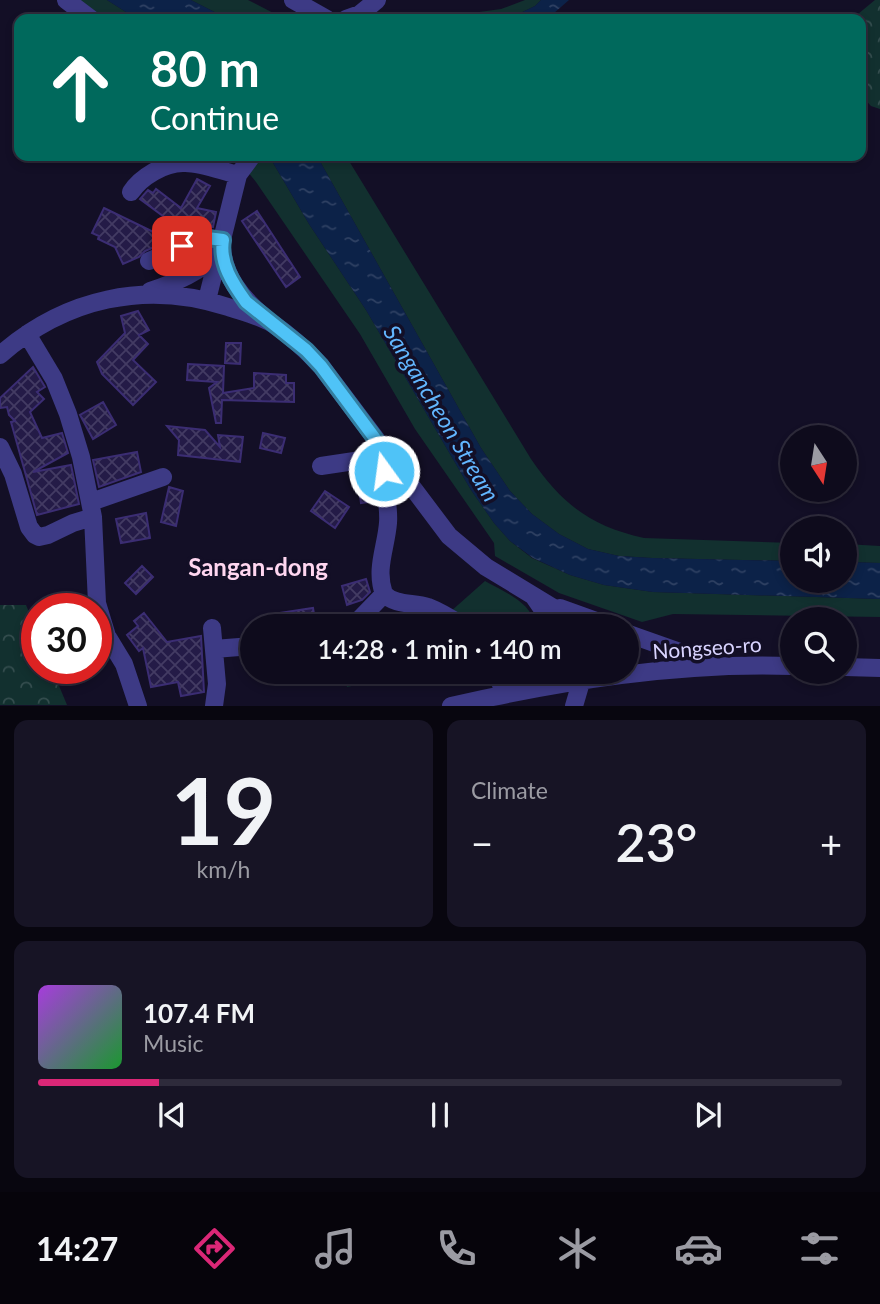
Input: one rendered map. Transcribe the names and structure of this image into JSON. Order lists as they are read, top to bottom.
{
  "streets": {
    "street": ["Nongseo-ro"]
  },
  "districts": ["Sangan-dong"],
  "water": ["Sangancheon Stream"],
  "north": "bottom",
  "page": {
    "turn": ["80 m", "Continue"],
    "limit": "30",
    "trip": "14:28 · 1 min · 140 m",
    "tile": [
      ["19", "km/h"],
      "Climate"
    ],
    "heat": ["−", "23°", "+"],
    "song": ["107.4 FM", "Music"],
    "tabs": "14:27"
  }
}
